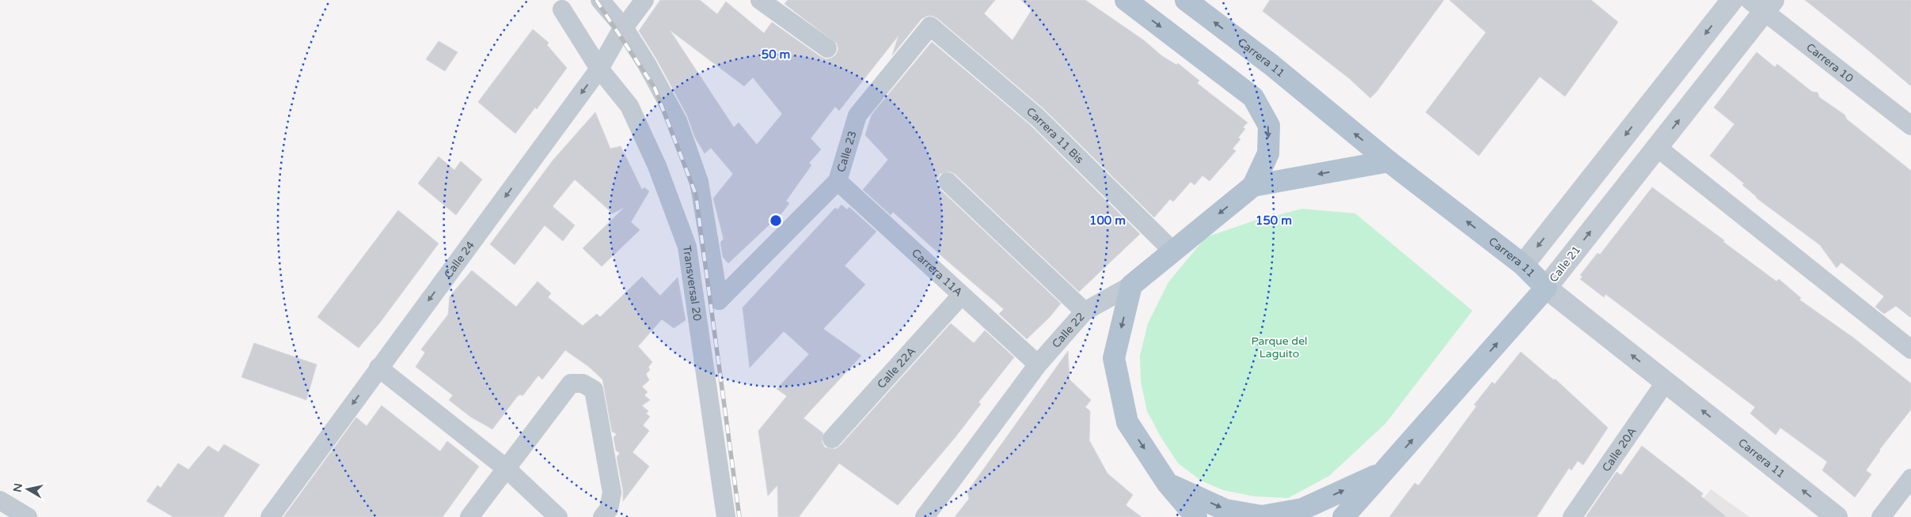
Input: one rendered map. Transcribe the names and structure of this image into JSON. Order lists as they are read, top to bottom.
{
  "streets": {
    "main road": ["Carrera 11", "Calle 21", "Calle 22"],
    "street": [
      "Carrera 10",
      "Carrera 11 Bis",
      "Calle 23",
      "Calle 24",
      "Carrera 11A",
      "Transversal 20",
      "Calle 22A",
      "Calle 20A"
    ]
  },
  "crossings": [
    ["Carrera 11", "Calle 21"],
    ["Carrera 11", "Calle 20A"],
    ["Carrera 10", "Calle 21"],
    ["Carrera 11 Bis", "Calle 23"],
    ["Carrera 11 Bis", "Calle 22"],
    ["Calle 23", "Calle 24"],
    ["Calle 23", "Carrera 11A"],
    ["Calle 24", "Transversal 20"],
    ["Carrera 11A", "Calle 22"],
    ["Carrera 11A", "Calle 22A"]
  ],
  "one_way": ["Carrera 11", "Calle 24"],
  "parks": ["Parque del Laguito"],
  "north": "left",
  "rings": ["50 m", "100 m", "150 m"]
}
